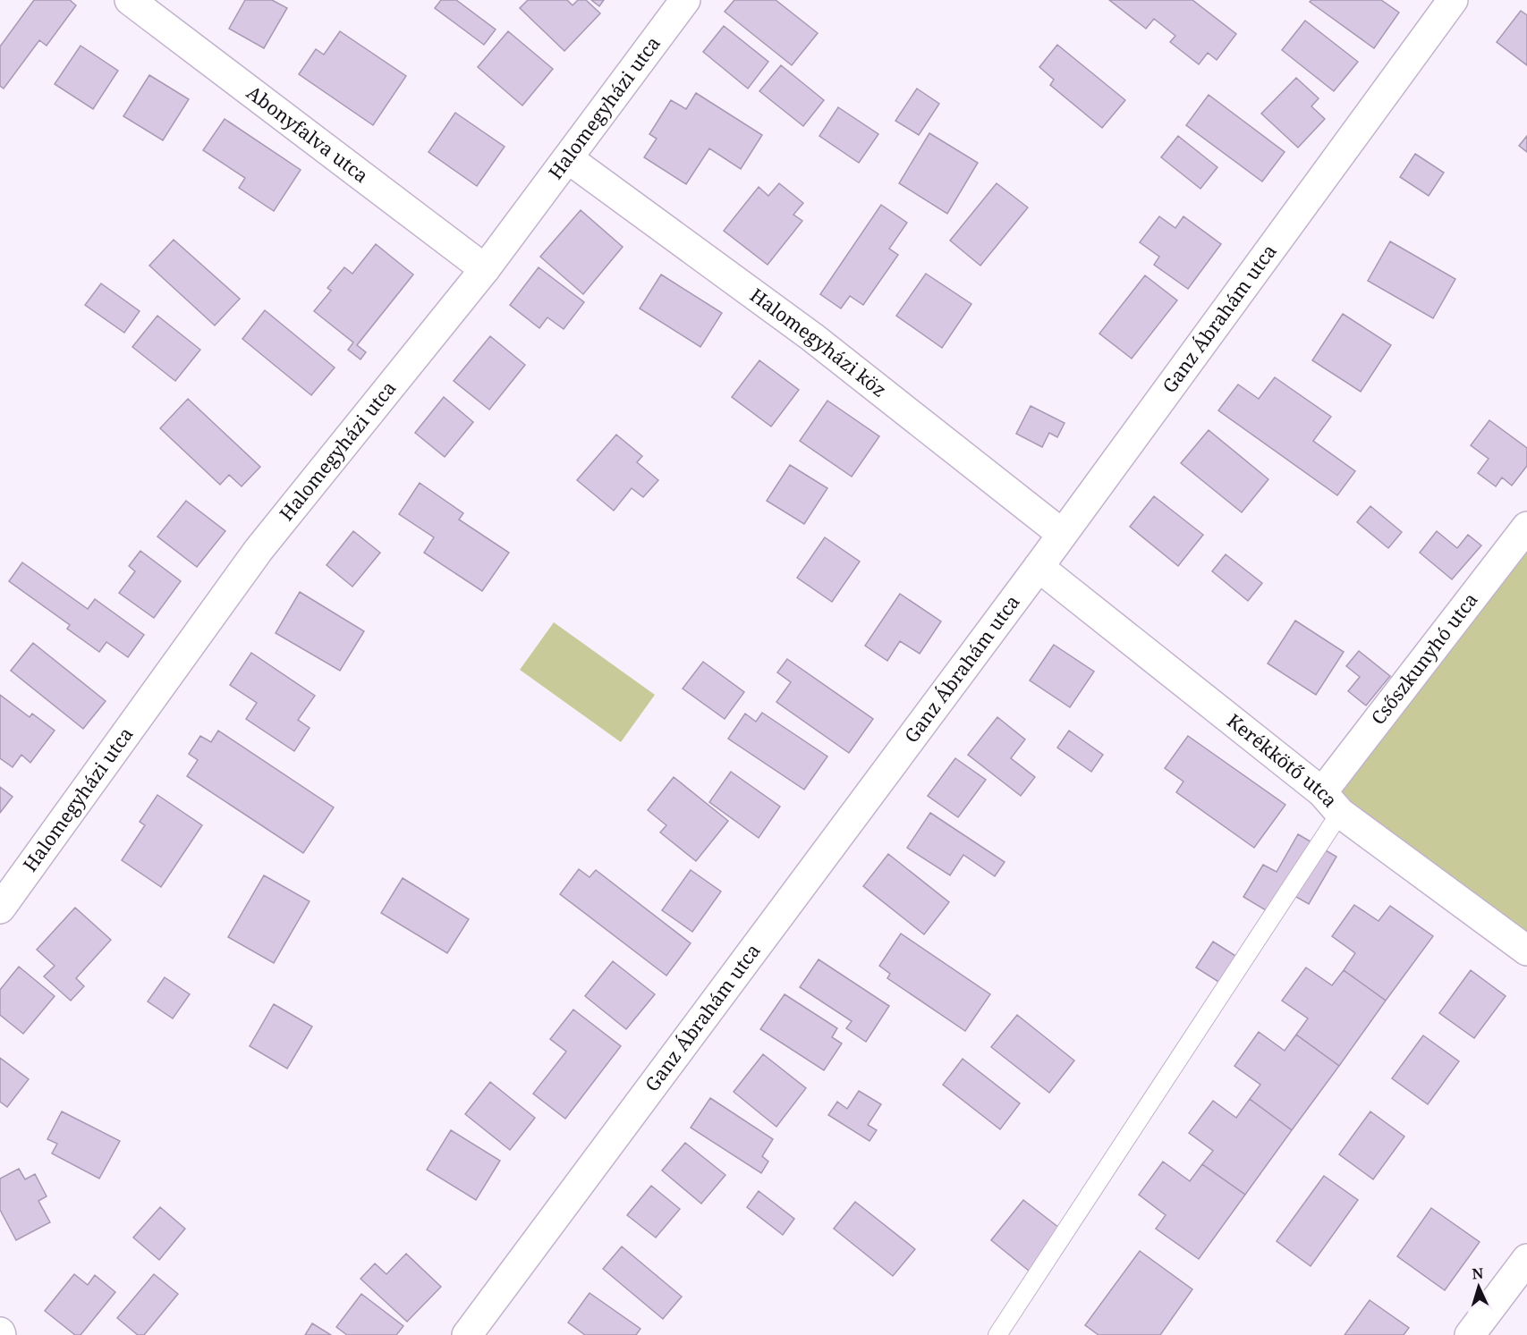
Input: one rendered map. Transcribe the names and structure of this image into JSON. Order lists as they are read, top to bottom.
{
  "streets": {
    "street": [
      "Halomegyházi utca",
      "Abonyfalva utca",
      "Ganz Ábrahám utca",
      "Halomegyházi köz",
      "Csőszkunyhó utca",
      "Kerékkötő utca"
    ]
  },
  "crossings": [
    ["Halomegyházi utca", "Abonyfalva utca"],
    ["Halomegyházi utca", "Halomegyházi köz"],
    ["Ganz Ábrahám utca", "Halomegyházi köz"],
    ["Ganz Ábrahám utca", "Kerékkötő utca"],
    ["Csőszkunyhó utca", "Kerékkötő utca"]
  ],
  "north": "top"
}
